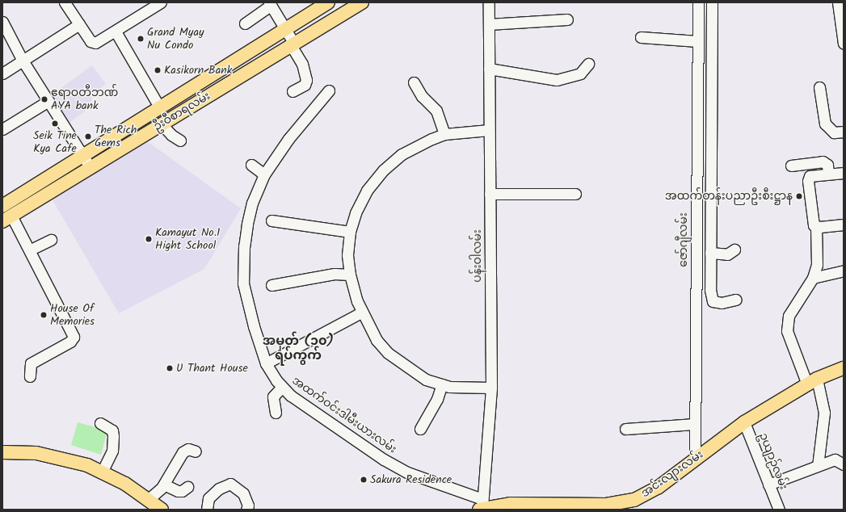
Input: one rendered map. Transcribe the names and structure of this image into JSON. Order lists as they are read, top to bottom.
{
  "streets": {
    "main road": ["ဦးဝီစာရလမ်း", "အင်းလျားလမ်း"],
    "street": [
      "ဇော်ဂျီလမ်း",
      "ပန်းဝါလမ်း",
      "အထက်ဝင်းဒါမီးယားလမ်း",
      "ဥယျာဉ်လမ်း"
    ]
  },
  "crossings": [
    ["ဇော်ဂျီလမ်း", "အင်းလျားလမ်း"],
    ["ပန်းဝါလမ်း", "အထက်ဝင်းဒါမီးယားလမ်း"],
    ["ပန်းဝါလမ်း", "အင်းလျားလမ်း"],
    ["အထက်ဝင်းဒါမီးယားလမ်း", "အင်းလျားလမ်း"],
    ["ဥယျာဉ်လမ်း", "အင်းလျားလမ်း"]
  ],
  "districts": ["အမှတ် (၁၀) ရပ်ကွက်"],
  "places": [
    "Grand Myay Nu Condo",
    "Kasikorn Bank",
    "ဧရာဝတီဘဏ် AYA bank",
    "Seik Tine Kya Cafe",
    "The Rich Gems",
    "အထက်တန်းပညာဦးစီးဋ္ဌာန",
    "Kamayut No.1 Hight School",
    "House Of Memories",
    "U Thant House",
    "Sakura Residence"
  ]
}
